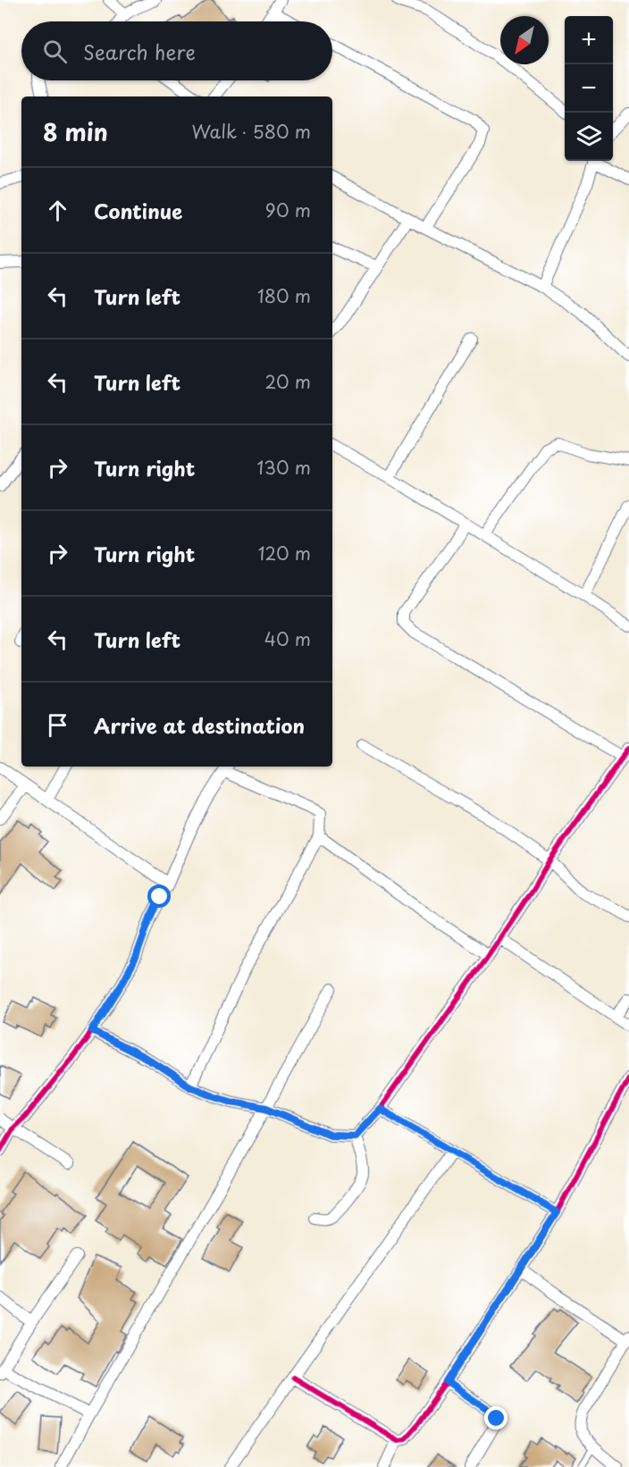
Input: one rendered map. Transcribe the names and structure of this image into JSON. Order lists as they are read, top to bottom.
{
  "north": "bottom left",
  "page": {
    "map_buttons": ["+", "−"],
    "search": "Search here",
    "heading": ["8 min", "Walk · 580 m"],
    "list": [
      ["Continue", "90 m"],
      ["Turn left", "180 m"],
      ["Turn left", "20 m"],
      ["Turn right", "130 m"],
      ["Turn right", "120 m"],
      ["Turn left", "40 m"],
      "Arrive at destination"
    ]
  }
}
